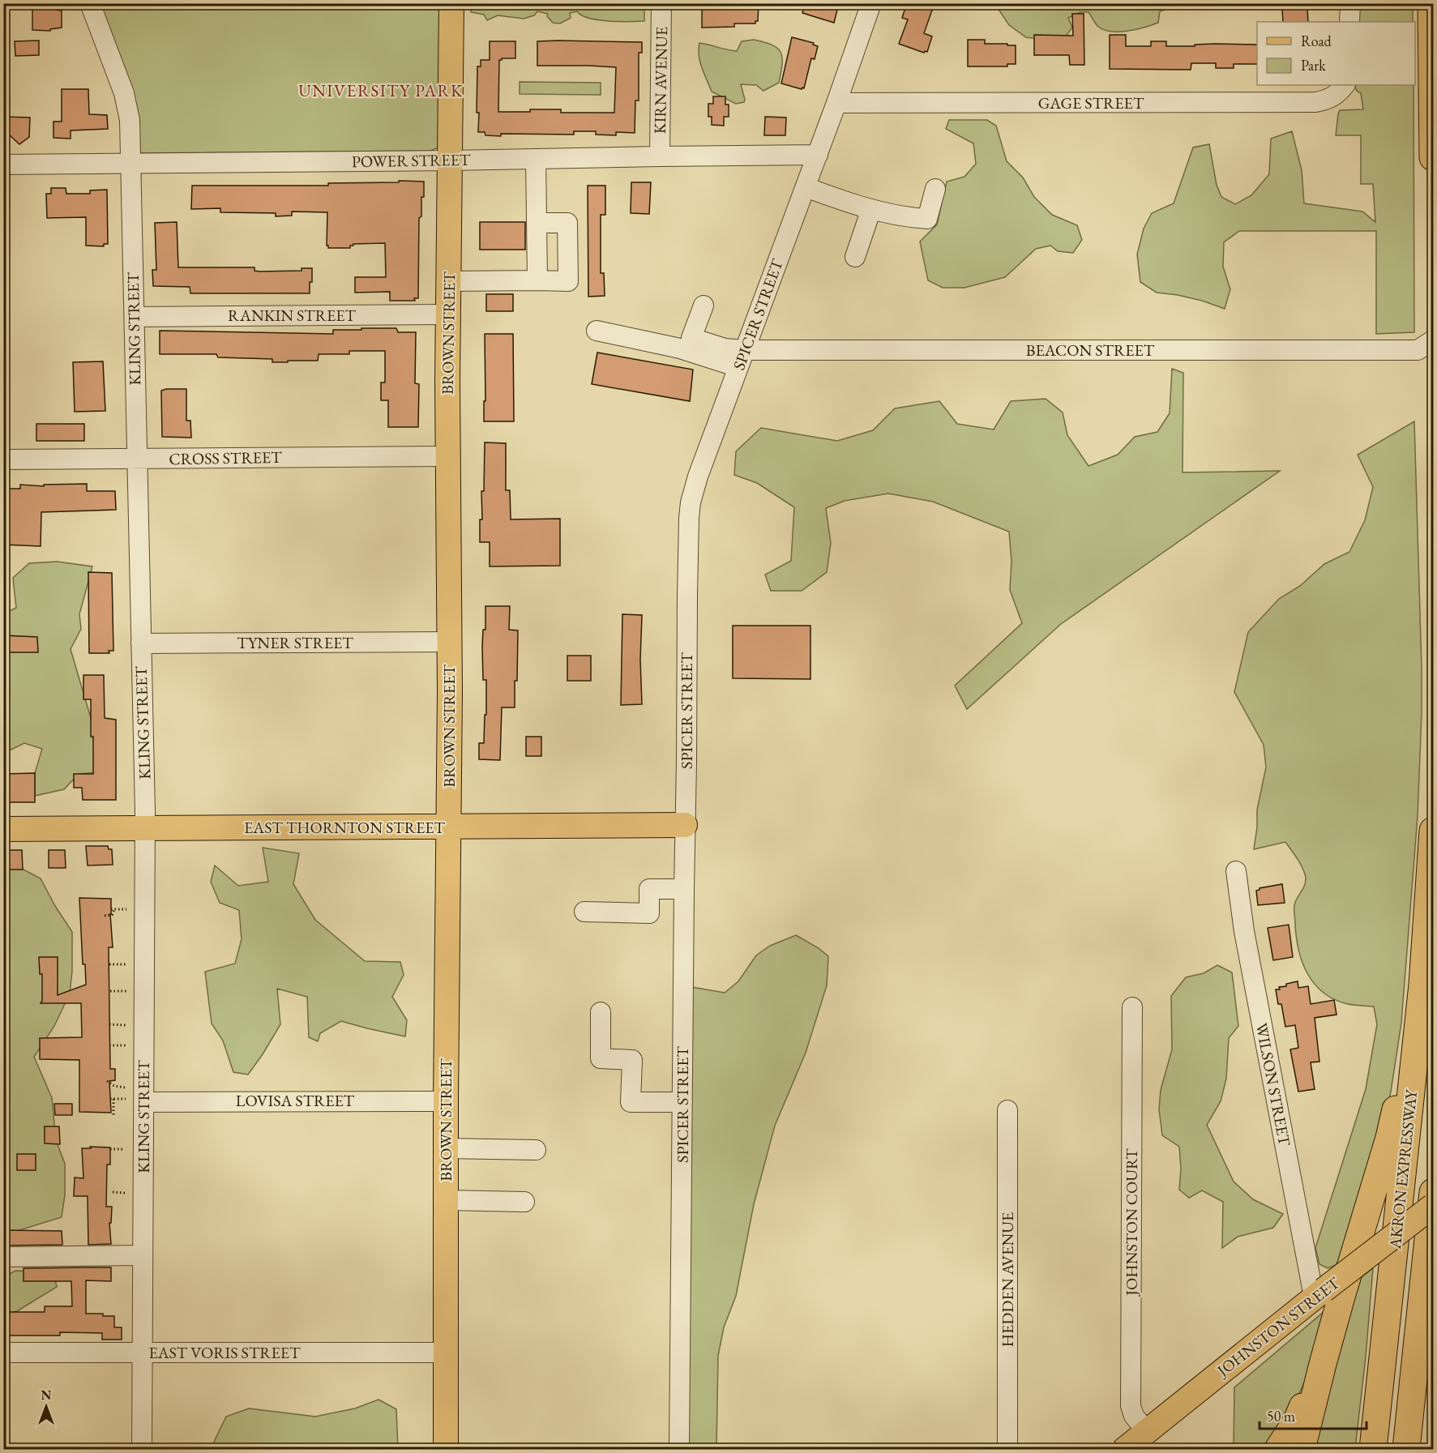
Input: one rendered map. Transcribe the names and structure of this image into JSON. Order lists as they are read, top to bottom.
{
  "streets": {
    "highway": ["AKRON EXPRESSWAY"],
    "main road": ["BROWN STREET", "EAST THORNTON STREET", "JOHNSTON STREET"],
    "street": [
      "KIRN AVENUE",
      "GAGE STREET",
      "POWER STREET",
      "SPICER STREET",
      "RANKIN STREET",
      "KLING STREET",
      "BEACON STREET",
      "CROSS STREET",
      "TYNER STREET",
      "WILSON STREET",
      "LOVISA STREET",
      "JOHNSTON COURT",
      "HEDDEN AVENUE",
      "EAST VORIS STREET"
    ]
  },
  "crossings": [
    ["KIRN AVENUE", "POWER STREET"],
    ["GAGE STREET", "SPICER STREET"],
    ["POWER STREET", "SPICER STREET"],
    ["POWER STREET", "KLING STREET"],
    ["POWER STREET", "BROWN STREET"],
    ["SPICER STREET", "BEACON STREET"],
    ["SPICER STREET", "EAST THORNTON STREET"],
    ["RANKIN STREET", "KLING STREET"],
    ["RANKIN STREET", "BROWN STREET"],
    ["KLING STREET", "CROSS STREET"],
    ["KLING STREET", "TYNER STREET"],
    ["KLING STREET", "EAST THORNTON STREET"],
    ["KLING STREET", "LOVISA STREET"],
    ["KLING STREET", "EAST VORIS STREET"],
    ["BROWN STREET", "CROSS STREET"],
    ["BROWN STREET", "TYNER STREET"],
    ["BROWN STREET", "EAST THORNTON STREET"],
    ["BROWN STREET", "LOVISA STREET"],
    ["BROWN STREET", "EAST VORIS STREET"],
    ["WILSON STREET", "JOHNSTON STREET"],
    ["JOHNSTON COURT", "JOHNSTON STREET"]
  ],
  "districts": ["UNIVERSITY PARK"],
  "legend": ["Road", "Park"],
  "scale_bar": "50 m",
  "north": "top"
}
